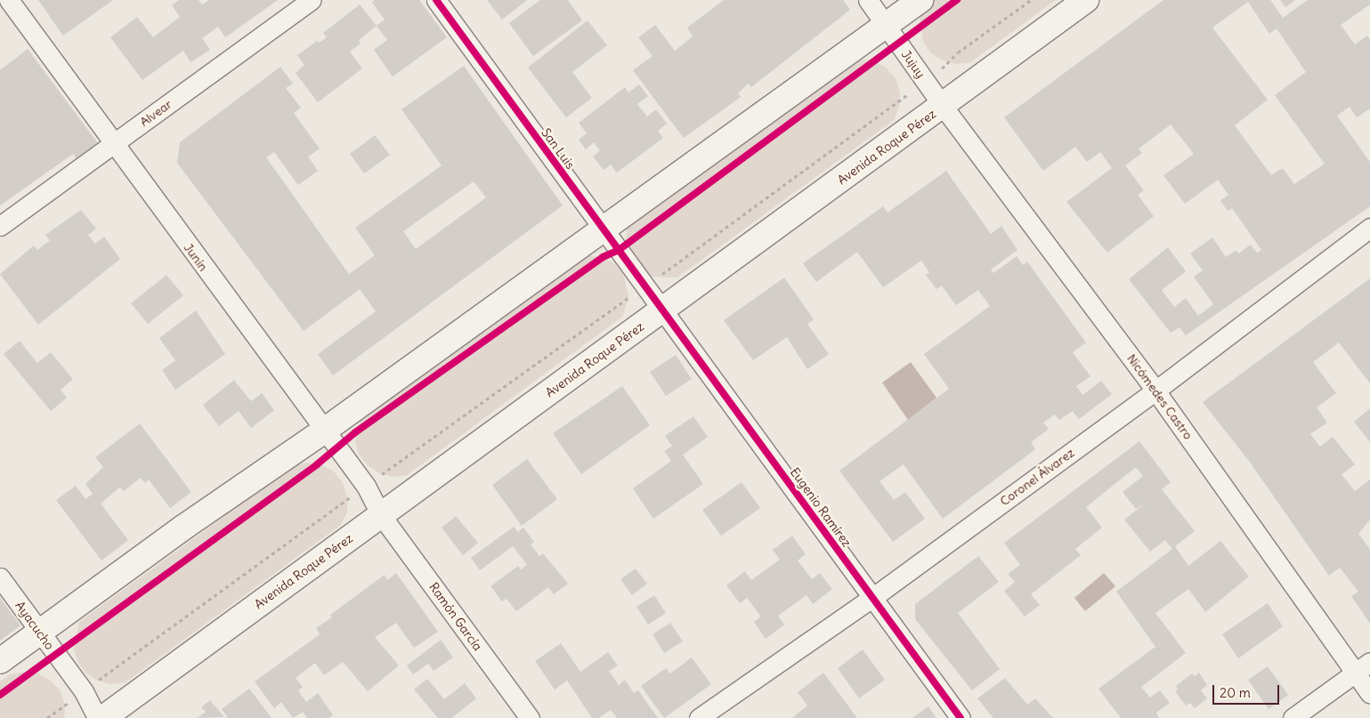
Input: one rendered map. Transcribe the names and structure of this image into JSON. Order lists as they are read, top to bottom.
{
  "streets": {
    "main road": ["Avenida Roque Pérez"],
    "street": [
      "Jujuy",
      "Alvear",
      "San Luis",
      "Junín",
      "Nicómedes Castro",
      "Coronel Álvarez",
      "Eugenio Ramírez",
      "Ramón García",
      "Ayacucho"
    ]
  },
  "crossings": [
    ["Jujuy", "Avenida Roque Pérez"],
    ["Jujuy", "Nicómedes Castro"],
    ["Alvear", "Junín"],
    ["Avenida Roque Pérez", "San Luis"],
    ["Avenida Roque Pérez", "Junín"],
    ["Avenida Roque Pérez", "Nicómedes Castro"],
    ["Avenida Roque Pérez", "Eugenio Ramírez"],
    ["Avenida Roque Pérez", "Ramón García"],
    ["San Luis", "Eugenio Ramírez"],
    ["Junín", "Ramón García"],
    ["Nicómedes Castro", "Coronel Álvarez"],
    ["Coronel Álvarez", "Eugenio Ramírez"]
  ],
  "scale_bar": "20 m"
}
